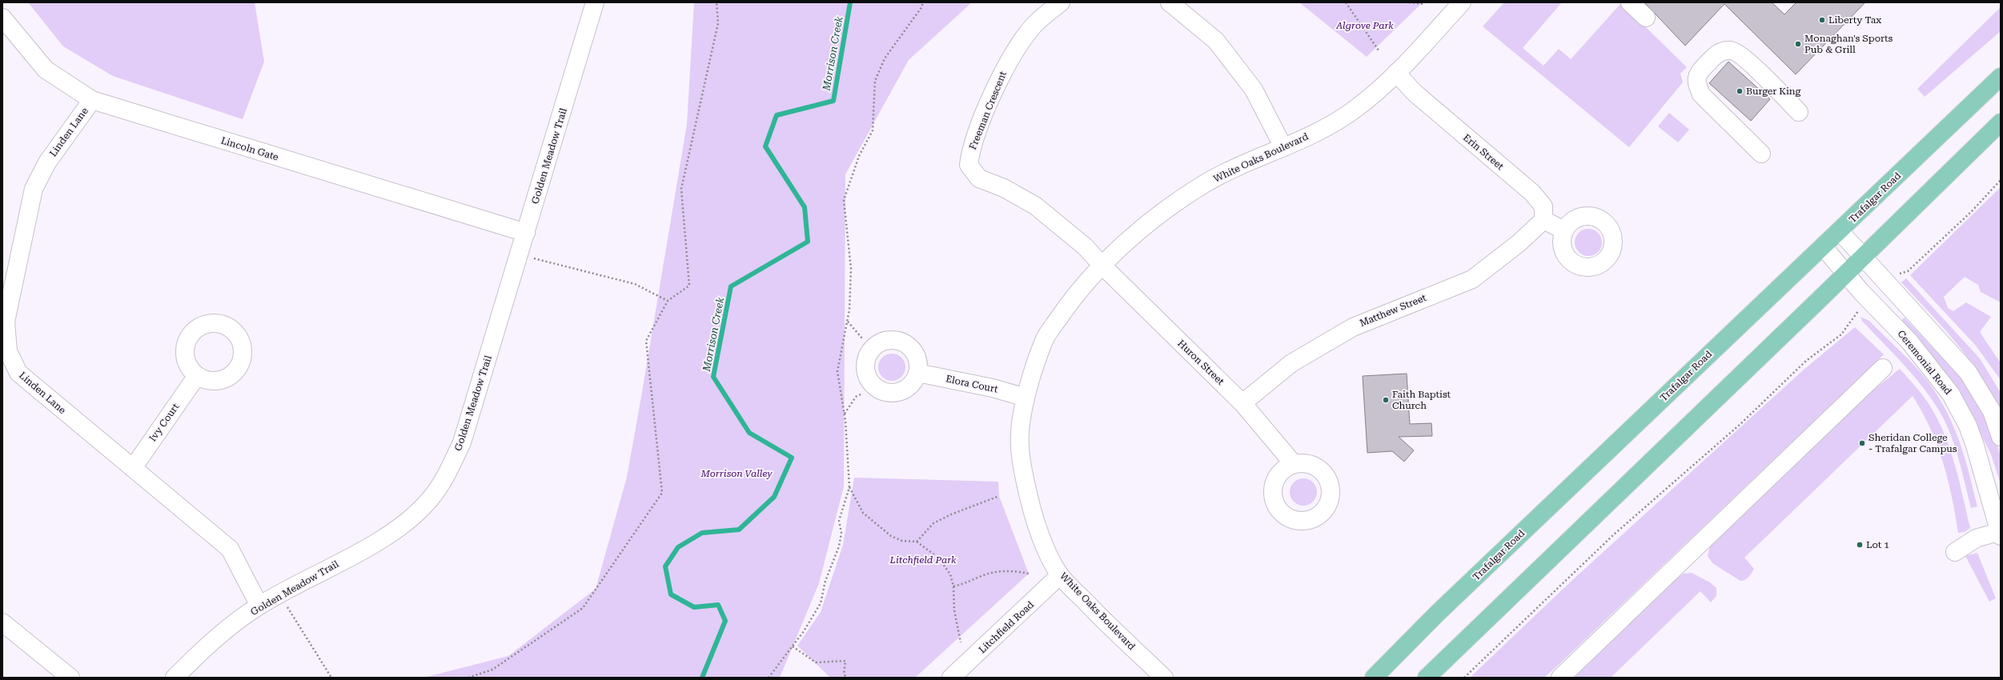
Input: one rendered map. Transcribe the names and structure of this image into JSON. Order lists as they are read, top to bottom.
{
  "streets": {
    "main road": ["Trafalgar Road"],
    "street": [
      "Freeman Crescent",
      "Linden Lane",
      "Lincoln Gate",
      "Erin Street",
      "Golden Meadow Trail",
      "White Oaks Boulevard",
      "Matthew Street",
      "Huron Street",
      "Ceremonial Road",
      "Elora Court",
      "Ivy Court",
      "Litchfield Road"
    ]
  },
  "crossings": [
    ["Freeman Crescent", "White Oaks Boulevard"],
    ["Freeman Crescent", "Huron Street"],
    ["Linden Lane", "Lincoln Gate"],
    ["Linden Lane", "Golden Meadow Trail"],
    ["Linden Lane", "Ivy Court"],
    ["Lincoln Gate", "Golden Meadow Trail"],
    ["Erin Street", "White Oaks Boulevard"],
    ["Erin Street", "Matthew Street"],
    ["White Oaks Boulevard", "Huron Street"],
    ["White Oaks Boulevard", "Elora Court"],
    ["White Oaks Boulevard", "Litchfield Road"],
    ["Trafalgar Road", "Ceremonial Road"],
    ["Matthew Street", "Huron Street"]
  ],
  "water": ["Morrison Creek"],
  "parks": ["Algrove Park", "Morrison Valley", "Litchfield Park"],
  "places": [
    "Liberty Tax",
    "Monaghan's Sports Pub & Grill",
    "Burger King",
    "Faith Baptist Church",
    "Sheridan College - Trafalgar Campus",
    "Lot 1"
  ]
}
